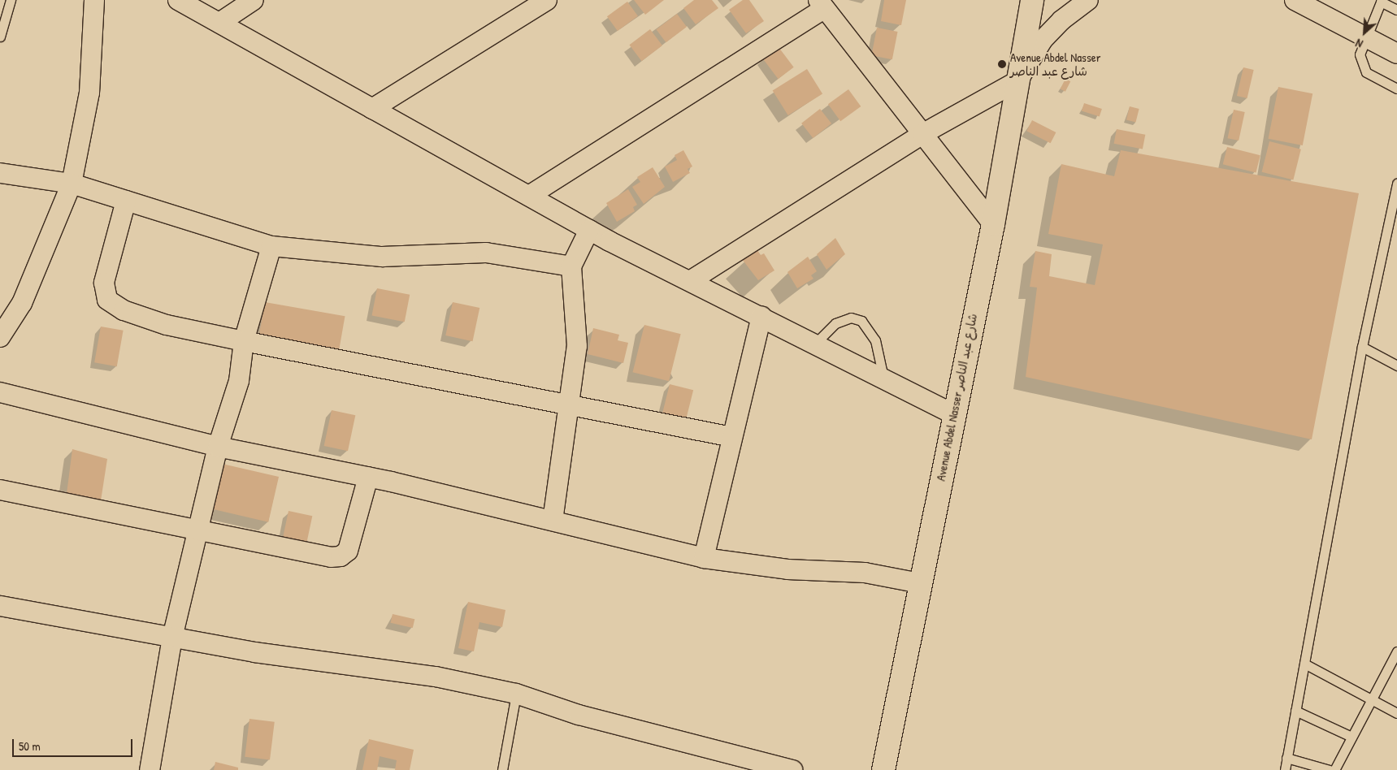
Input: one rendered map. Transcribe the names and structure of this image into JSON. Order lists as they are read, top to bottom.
{
  "streets": {
    "main road": ["Avenue Abdel Nasser شارع عبد الناصر"]
  },
  "places": ["Avenue Abdel Nasser شارع عبد الناصر"],
  "scale_bar": "50 m",
  "north": "bottom left"
}
